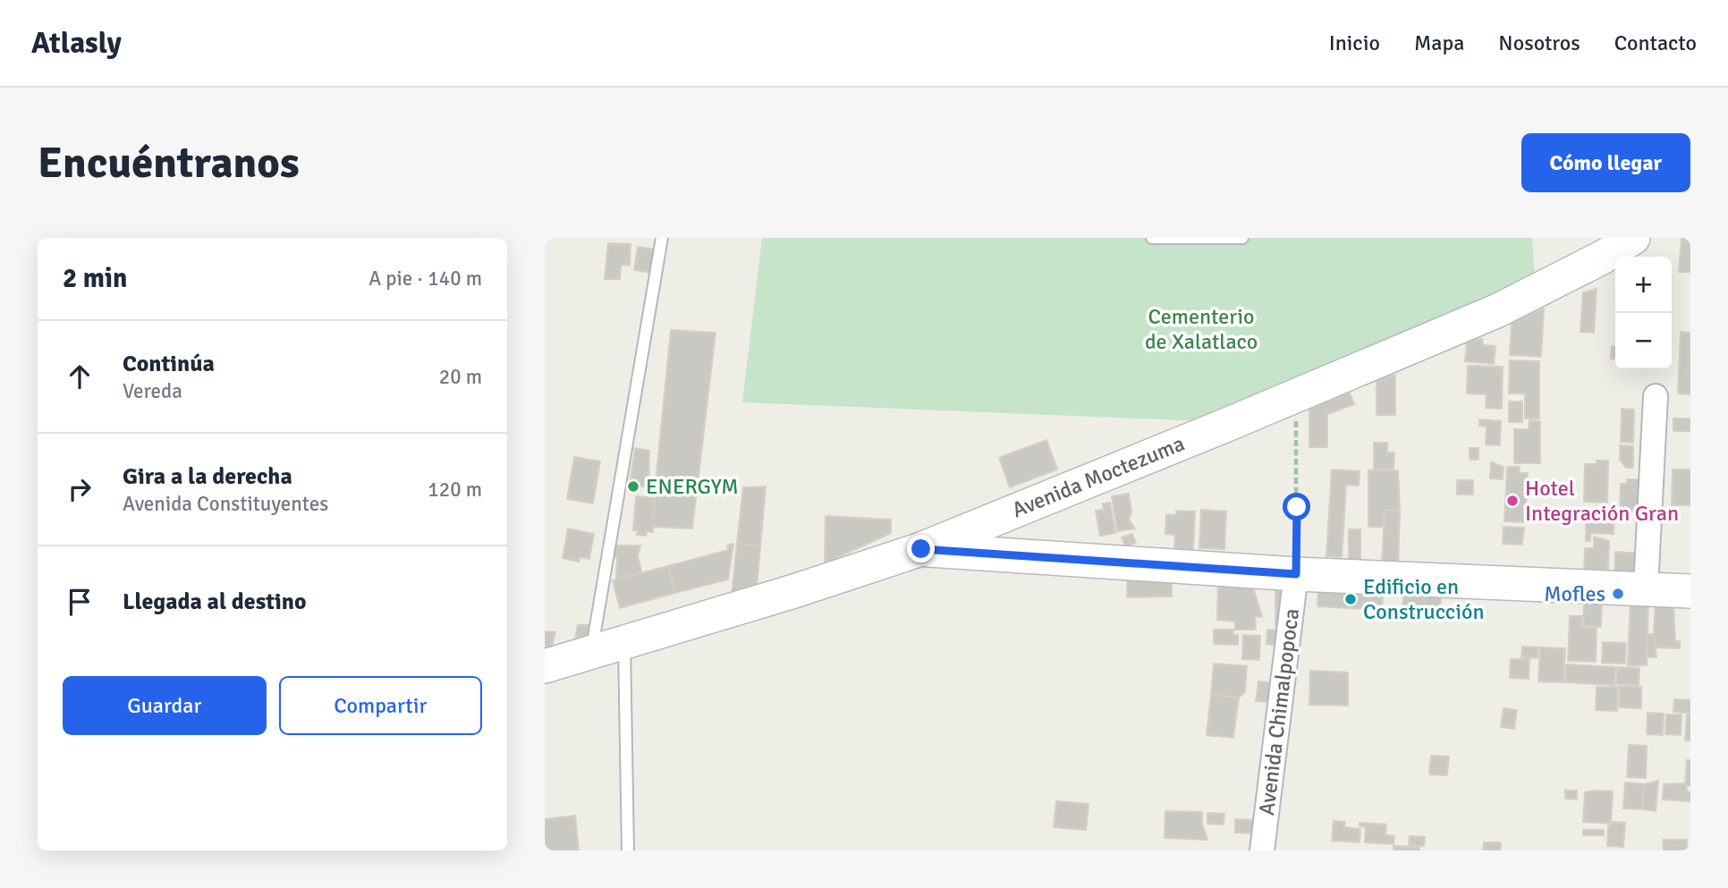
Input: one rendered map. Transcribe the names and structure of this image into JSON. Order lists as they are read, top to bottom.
{
  "streets": {
    "main road": ["Avenida Moctezuma"],
    "street": ["Avenida Chimalpopoca"]
  },
  "parks": ["Cementerio de Xalatlaco"],
  "places": [
    "ENERGYM",
    "Hotel Integración Gran",
    "Mofles",
    "Edificio en Construcción"
  ],
  "page": {
    "header": "Atlasly",
    "nav": [
      "Inicio",
      "Mapa",
      "Nosotros",
      "Contacto"
    ],
    "buttons": [
      "Cómo llegar",
      ["Guardar", "Compartir"]
    ],
    "title": "Encuéntranos",
    "heading": ["2 min", "A pie · 140 m"],
    "map_buttons": ["+", "−"],
    "list": [
      ["Continúa", "Vereda", "20 m"],
      ["Gira a la derecha", "Avenida Constituyentes", "120 m"],
      "Llegada al destino"
    ]
  }
}
